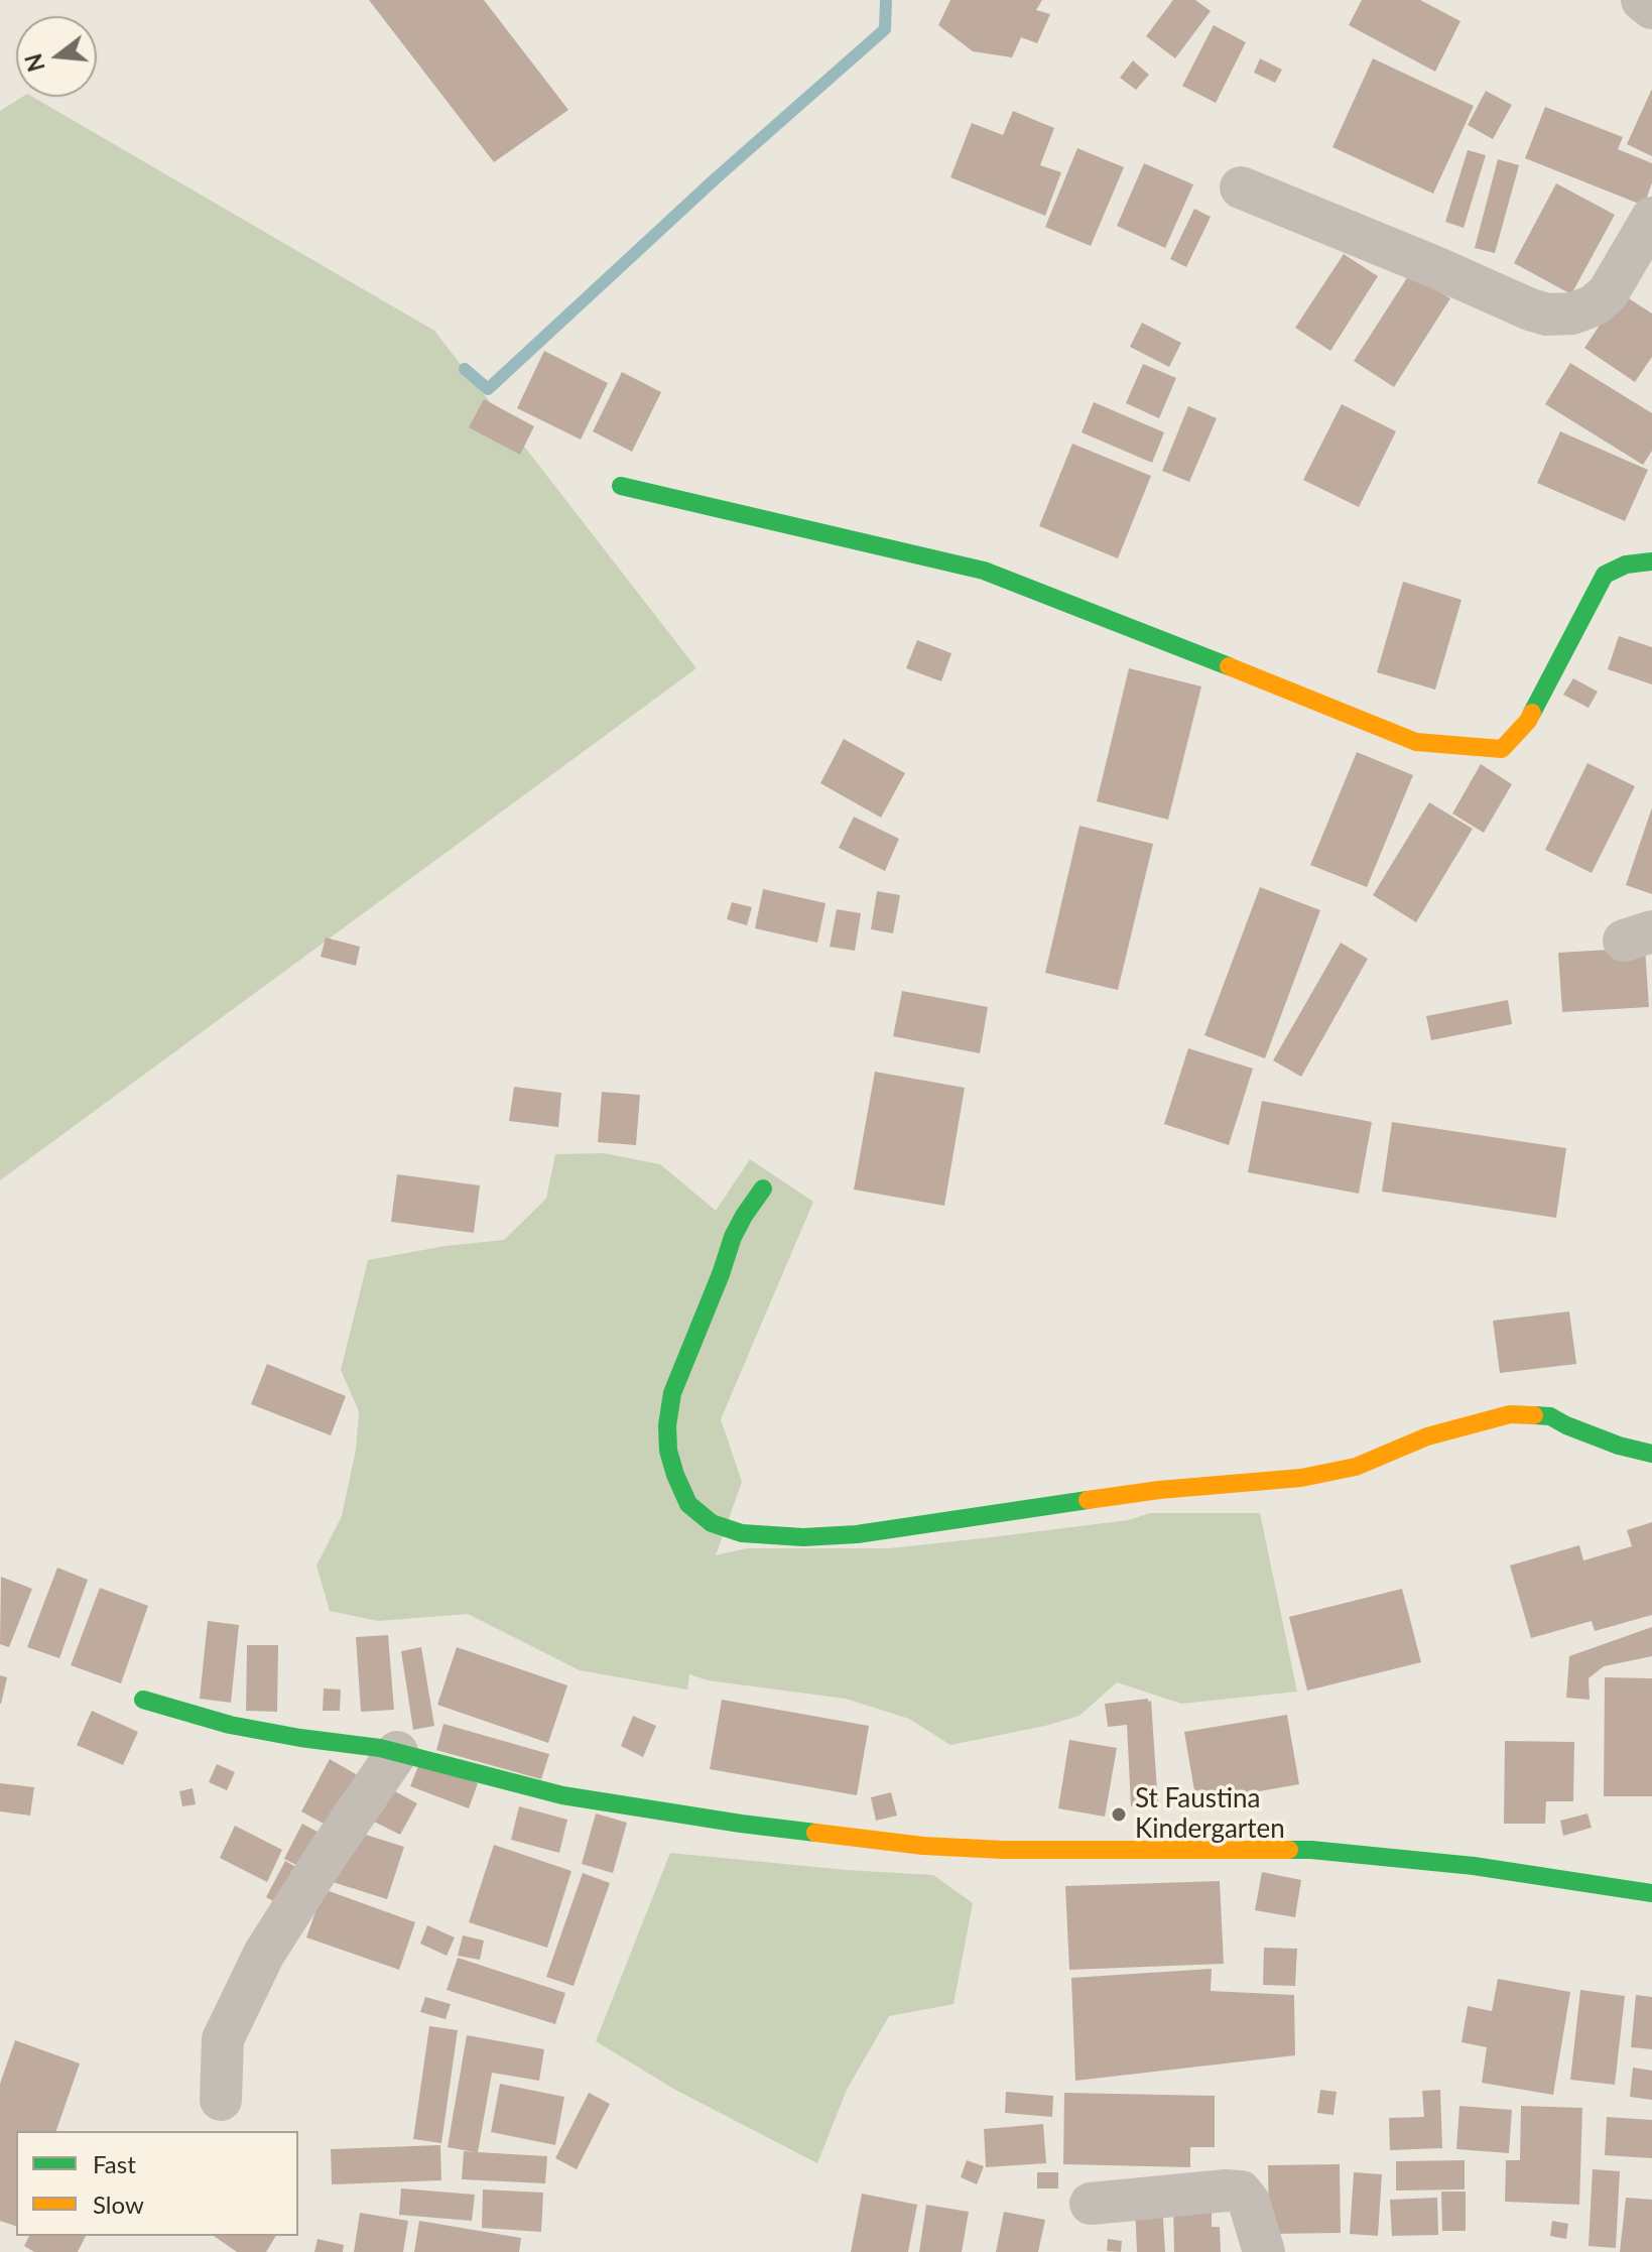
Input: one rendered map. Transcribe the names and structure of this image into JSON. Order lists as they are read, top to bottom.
{
  "places": ["St Faustina Kindergarten"],
  "legend": ["Fast", "Slow"],
  "north": "left"
}
